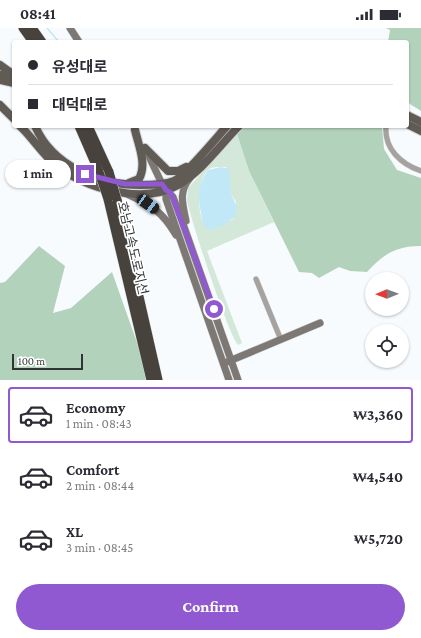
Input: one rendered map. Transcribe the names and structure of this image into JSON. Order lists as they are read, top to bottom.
{
  "streets": {
    "highway": ["호남고속도로지선"]
  },
  "scale_bar": "100 m",
  "north": "left",
  "page": {
    "status": "08:41",
    "banner": ["유성대로", "대덕대로"],
    "bubble": "1 min",
    "scale": "100 m",
    "list": [
      {
        "name": "Economy",
        "note": "1 min · 08:43",
        "value": "₩3,360"
      },
      {
        "name": "Comfort",
        "note": "2 min · 08:44",
        "value": "₩4,540"
      },
      {
        "name": "XL",
        "note": "3 min · 08:45",
        "value": "₩5,720"
      }
    ],
    "buttons": "Confirm"
  }
}
